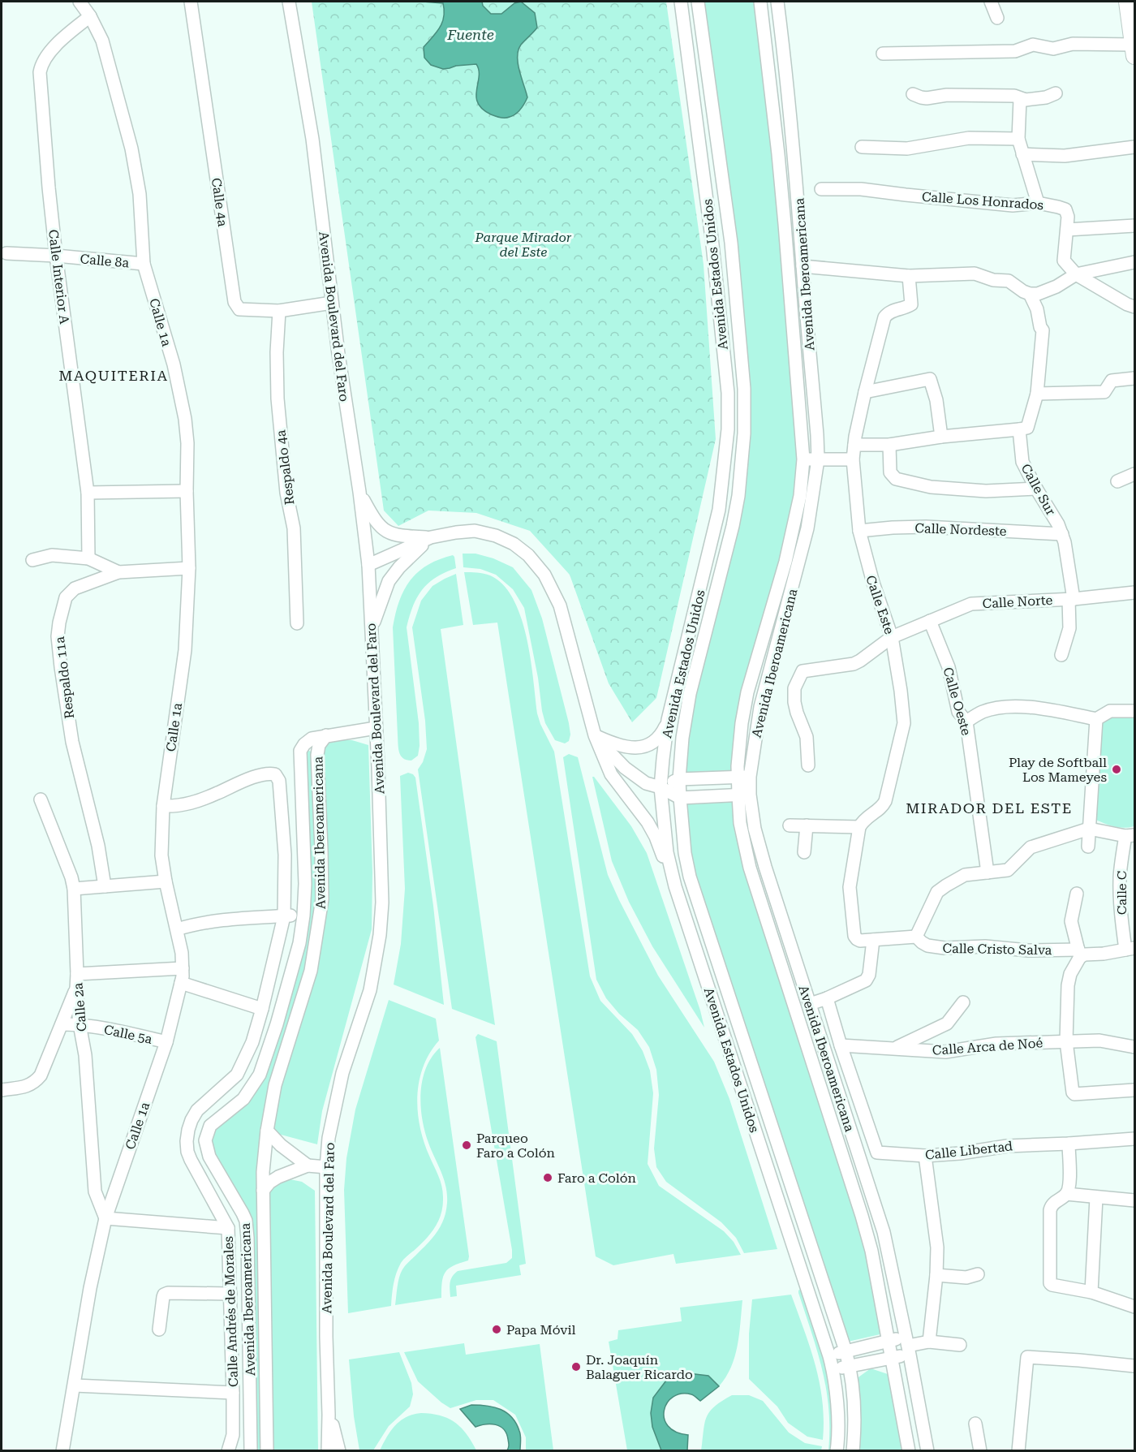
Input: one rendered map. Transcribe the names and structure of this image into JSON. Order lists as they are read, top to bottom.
{
  "streets": {
    "street": [
      "Calle Los Honrados",
      "Calle 4a",
      "Calle 8a",
      "Avenida Estados Unidos",
      "Avenida Iberoamericana",
      "Calle Interior A",
      "Avenida Boulevard del Faro",
      "Calle 1a",
      "Respaldo 4a",
      "Calle Sur",
      "Calle Nordeste",
      "Calle Norte",
      "Calle Este",
      "Respaldo 11a",
      "Calle Oeste",
      "Calle C",
      "Calle Cristo Salva",
      "Calle 2a",
      "Calle 5a",
      "Calle Arca de Noé",
      "Calle Libertad",
      "Calle Andrés de Morales"
    ]
  },
  "crossings": [
    ["Calle 4a", "Avenida Boulevard del Faro"],
    ["Calle 4a", "Respaldo 4a"],
    ["Calle 8a", "Calle Interior A"],
    ["Calle 8a", "Calle 1a"],
    ["Avenida Iberoamericana", "Avenida Boulevard del Faro"],
    ["Calle Interior A", "Calle 1a"],
    ["Calle 1a", "Respaldo 11a"],
    ["Calle 1a", "Calle 2a"],
    ["Calle 1a", "Calle 5a"],
    ["Calle 1a", "Calle Andrés de Morales"],
    ["Calle Sur", "Calle Nordeste"],
    ["Calle Sur", "Calle Norte"],
    ["Calle Nordeste", "Calle Este"],
    ["Calle Norte", "Calle Este"],
    ["Calle Norte", "Calle Oeste"],
    ["Calle C", "Calle Cristo Salva"],
    ["Calle 2a", "Calle 5a"],
    ["Calle Arca de Noé", "Calle Libertad"]
  ],
  "districts": ["MAQUITERIA", "MIRADOR DEL ESTE"],
  "water": ["Fuente"],
  "parks": ["Parque Mirador del Este"],
  "places": [
    "Play de Softball Los Mameyes",
    "Parqueo Faro a Colón",
    "Faro a Colón",
    "Papa Móvil",
    "Dr. Joaquín Balaguer Ricardo"
  ]
}
